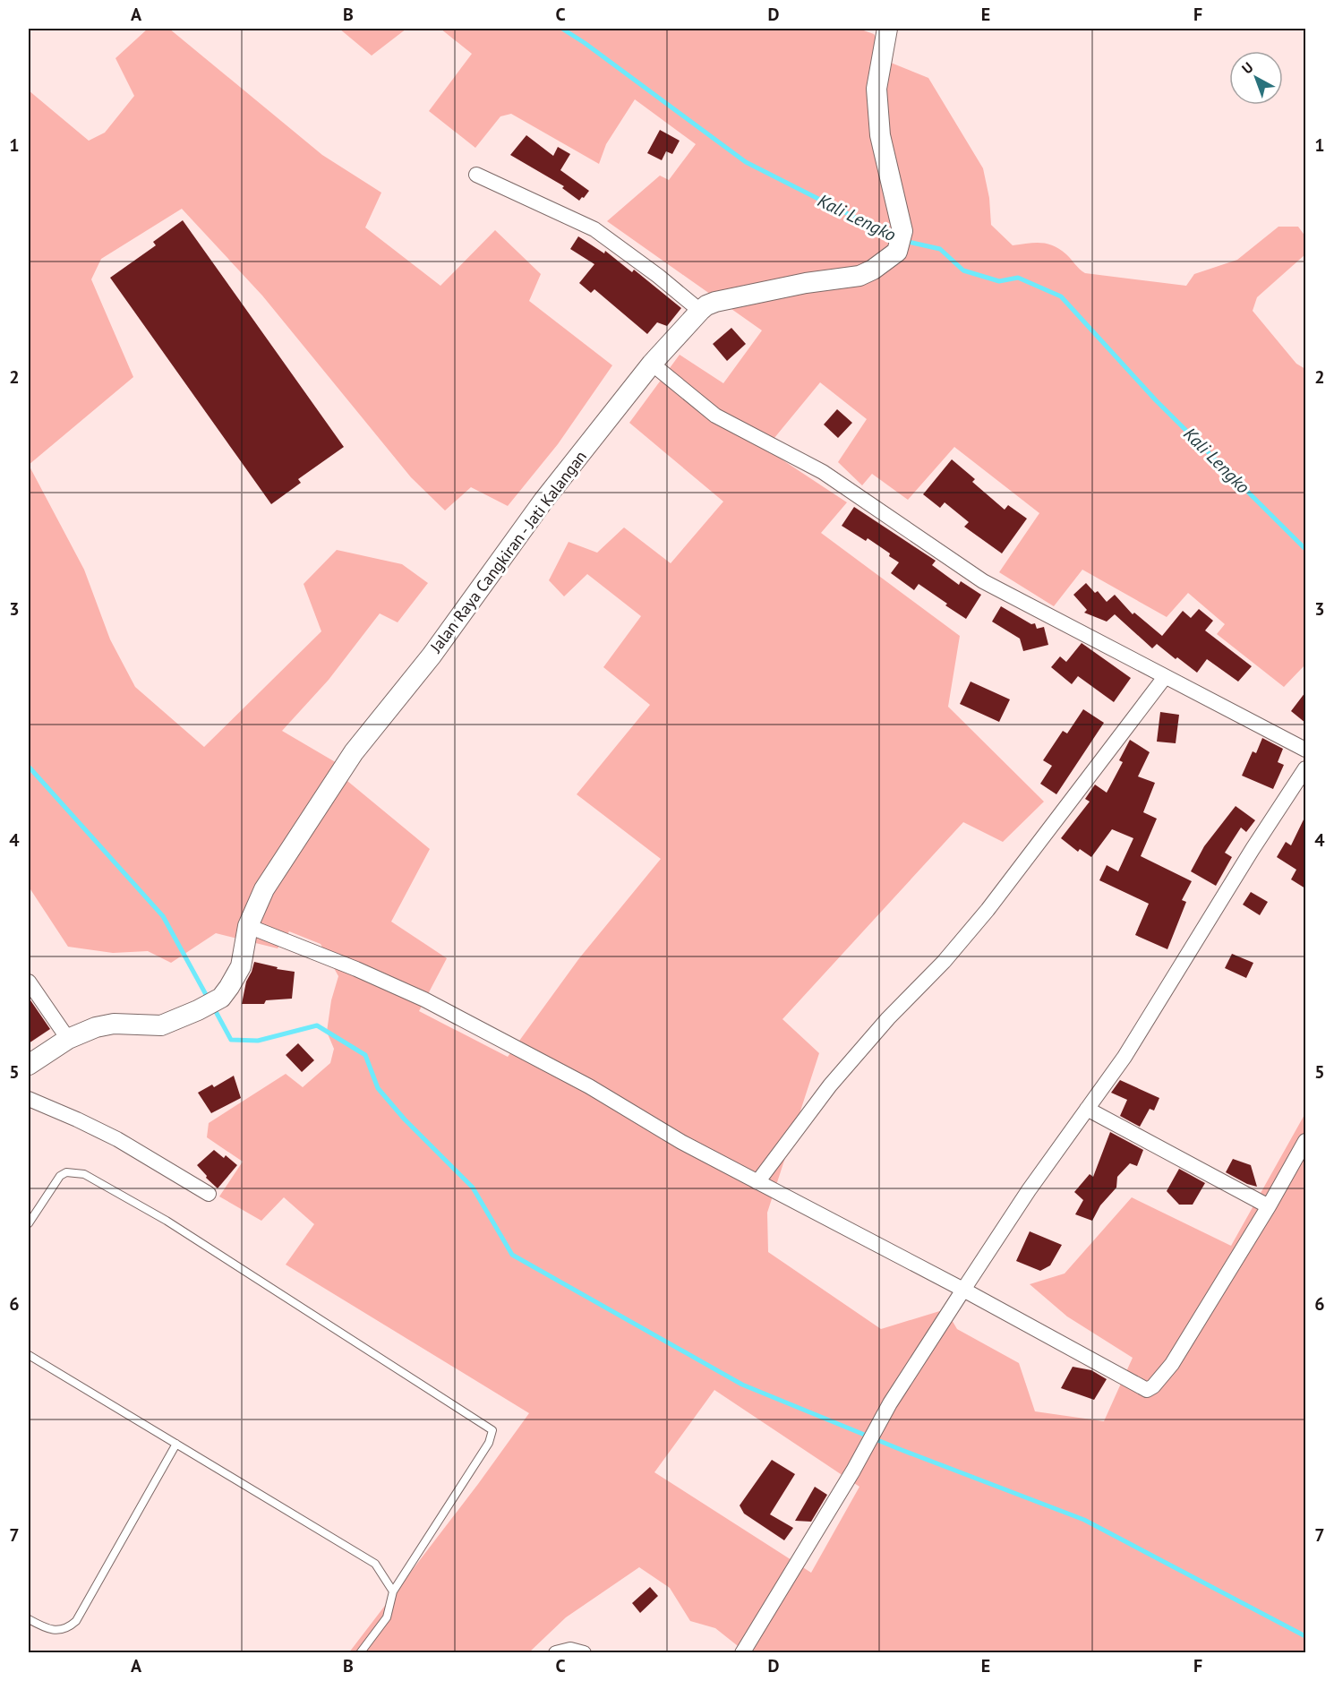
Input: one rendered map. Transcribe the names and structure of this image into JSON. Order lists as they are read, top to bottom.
{
  "streets": {
    "street": ["Jalan Raya Cangkiran - Jati Kalangan"]
  },
  "water": ["Kali Lengko"],
  "north": "top left",
  "grid": {
    "columns": [
      "A",
      "B",
      "C",
      "D",
      "E",
      "F"
    ],
    "rows": [
      "1",
      "2",
      "3",
      "4",
      "5",
      "6",
      "7"
    ]
  }
}
